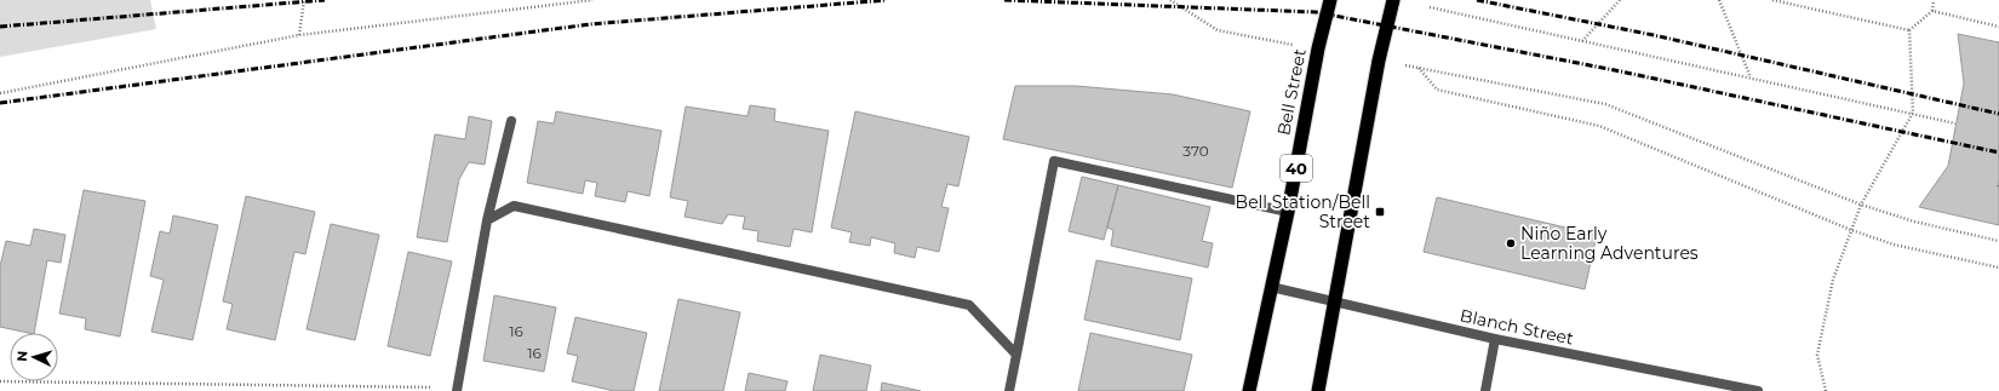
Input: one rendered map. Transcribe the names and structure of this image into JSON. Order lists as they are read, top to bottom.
{
  "streets": {
    "highway": ["Bell Street", "40"],
    "street": ["Blanch Street"]
  },
  "crossings": [
    ["Bell Street", "Blanch Street"]
  ],
  "places": {
    "transit": ["Bell Station/Bell Street"],
    "other": ["Niño Early Learning Adventures"]
  },
  "house_numbers": ["370", "16", "16"],
  "north": "left"
}
